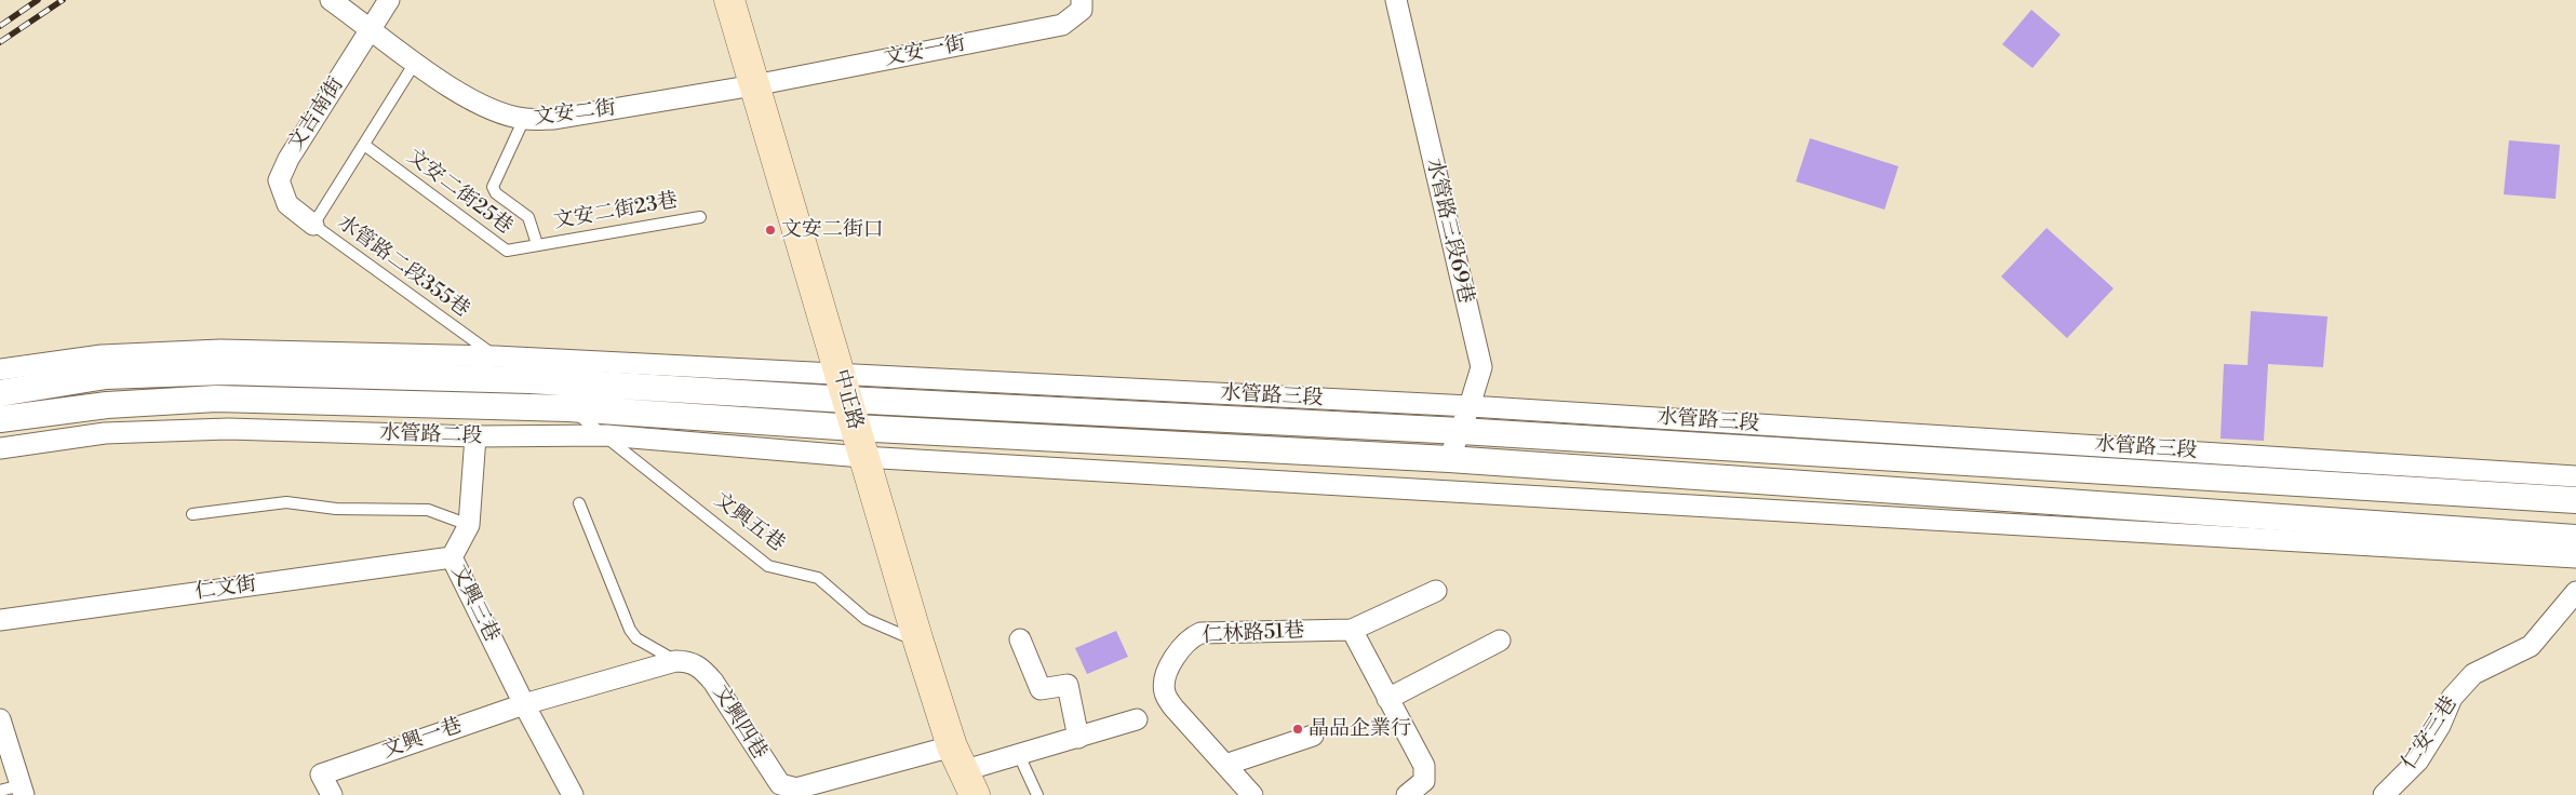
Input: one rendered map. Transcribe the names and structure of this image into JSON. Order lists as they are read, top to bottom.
{
  "streets": {
    "main road": ["中正路"],
    "street": [
      "文安一街",
      "文安二街",
      "文吉南街",
      "水管路三段69巷",
      "水管路三段",
      "水管路二段",
      "仁文街",
      "文興三巷",
      "仁林路51巷",
      "文興四巷",
      "仁安三巷",
      "文興一巷"
    ],
    "lane": [
      "文安二街25巷",
      "文安二街23巷",
      "水管路二段355巷",
      "文興五巷"
    ]
  },
  "crossings": [
    ["文安一街", "文安二街"],
    ["文安一街", "中正路"],
    ["文安二街", "文吉南街"],
    ["文安二街", "水管路二段355巷"],
    ["文安二街", "中正路"],
    ["文吉南街", "水管路二段355巷"],
    ["文安二街25巷", "文安二街23巷"],
    ["文安二街25巷", "水管路二段355巷"],
    ["水管路三段69巷", "水管路三段"],
    ["水管路二段355巷", "水管路二段"],
    ["水管路二段355巷", "文興五巷"],
    ["水管路三段", "中正路"],
    ["水管路三段", "水管路二段"],
    ["中正路", "水管路二段"],
    ["中正路", "文興五巷"],
    ["中正路", "文興四巷"],
    ["水管路二段", "文興五巷"],
    ["水管路二段", "文興三巷"],
    ["仁文街", "文興三巷"],
    ["文興三巷", "文興四巷"],
    ["文興三巷", "文興一巷"],
    ["文興四巷", "文興一巷"]
  ],
  "places": ["文安二街口", "晶品企業行"]
}
